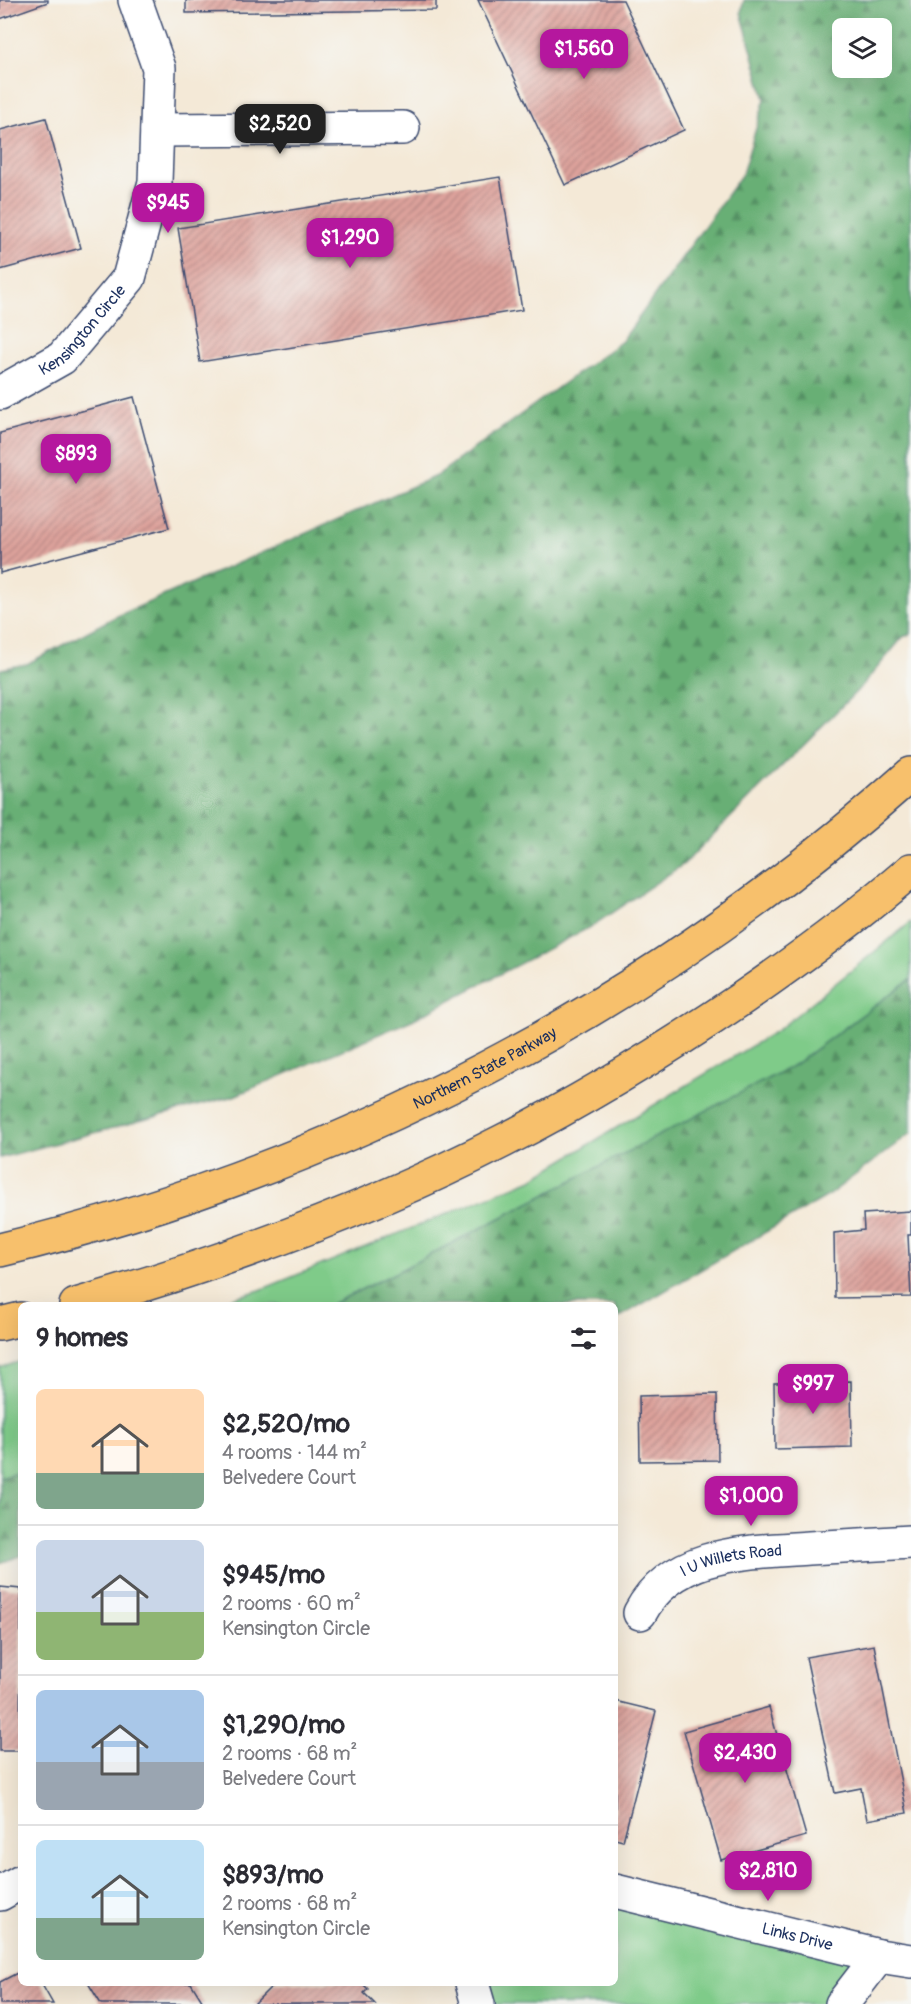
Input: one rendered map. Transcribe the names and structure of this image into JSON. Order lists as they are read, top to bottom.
{
  "streets": {
    "highway": ["Northern State Parkway"],
    "street": ["Kensington Circle", "I U Willets Road", "Links Drive"]
  },
  "page": {
    "price": [
      "$1,560",
      "$2,520",
      "$945",
      "$1,290",
      "$893",
      "$997",
      "$1,000",
      "$2,430",
      "$2,810"
    ],
    "heading": "9 homes",
    "list": [
      {
        "name": "$2,520/mo",
        "note": "4 rooms · 144 m² · Belvedere Court"
      },
      {
        "name": "$945/mo",
        "note": "2 rooms · 60 m² · Kensington Circle"
      },
      {
        "name": "$1,290/mo",
        "note": "2 rooms · 68 m² · Belvedere Court"
      },
      {
        "name": "$893/mo",
        "note": "2 rooms · 68 m² · Kensington Circle"
      }
    ]
  }
}
